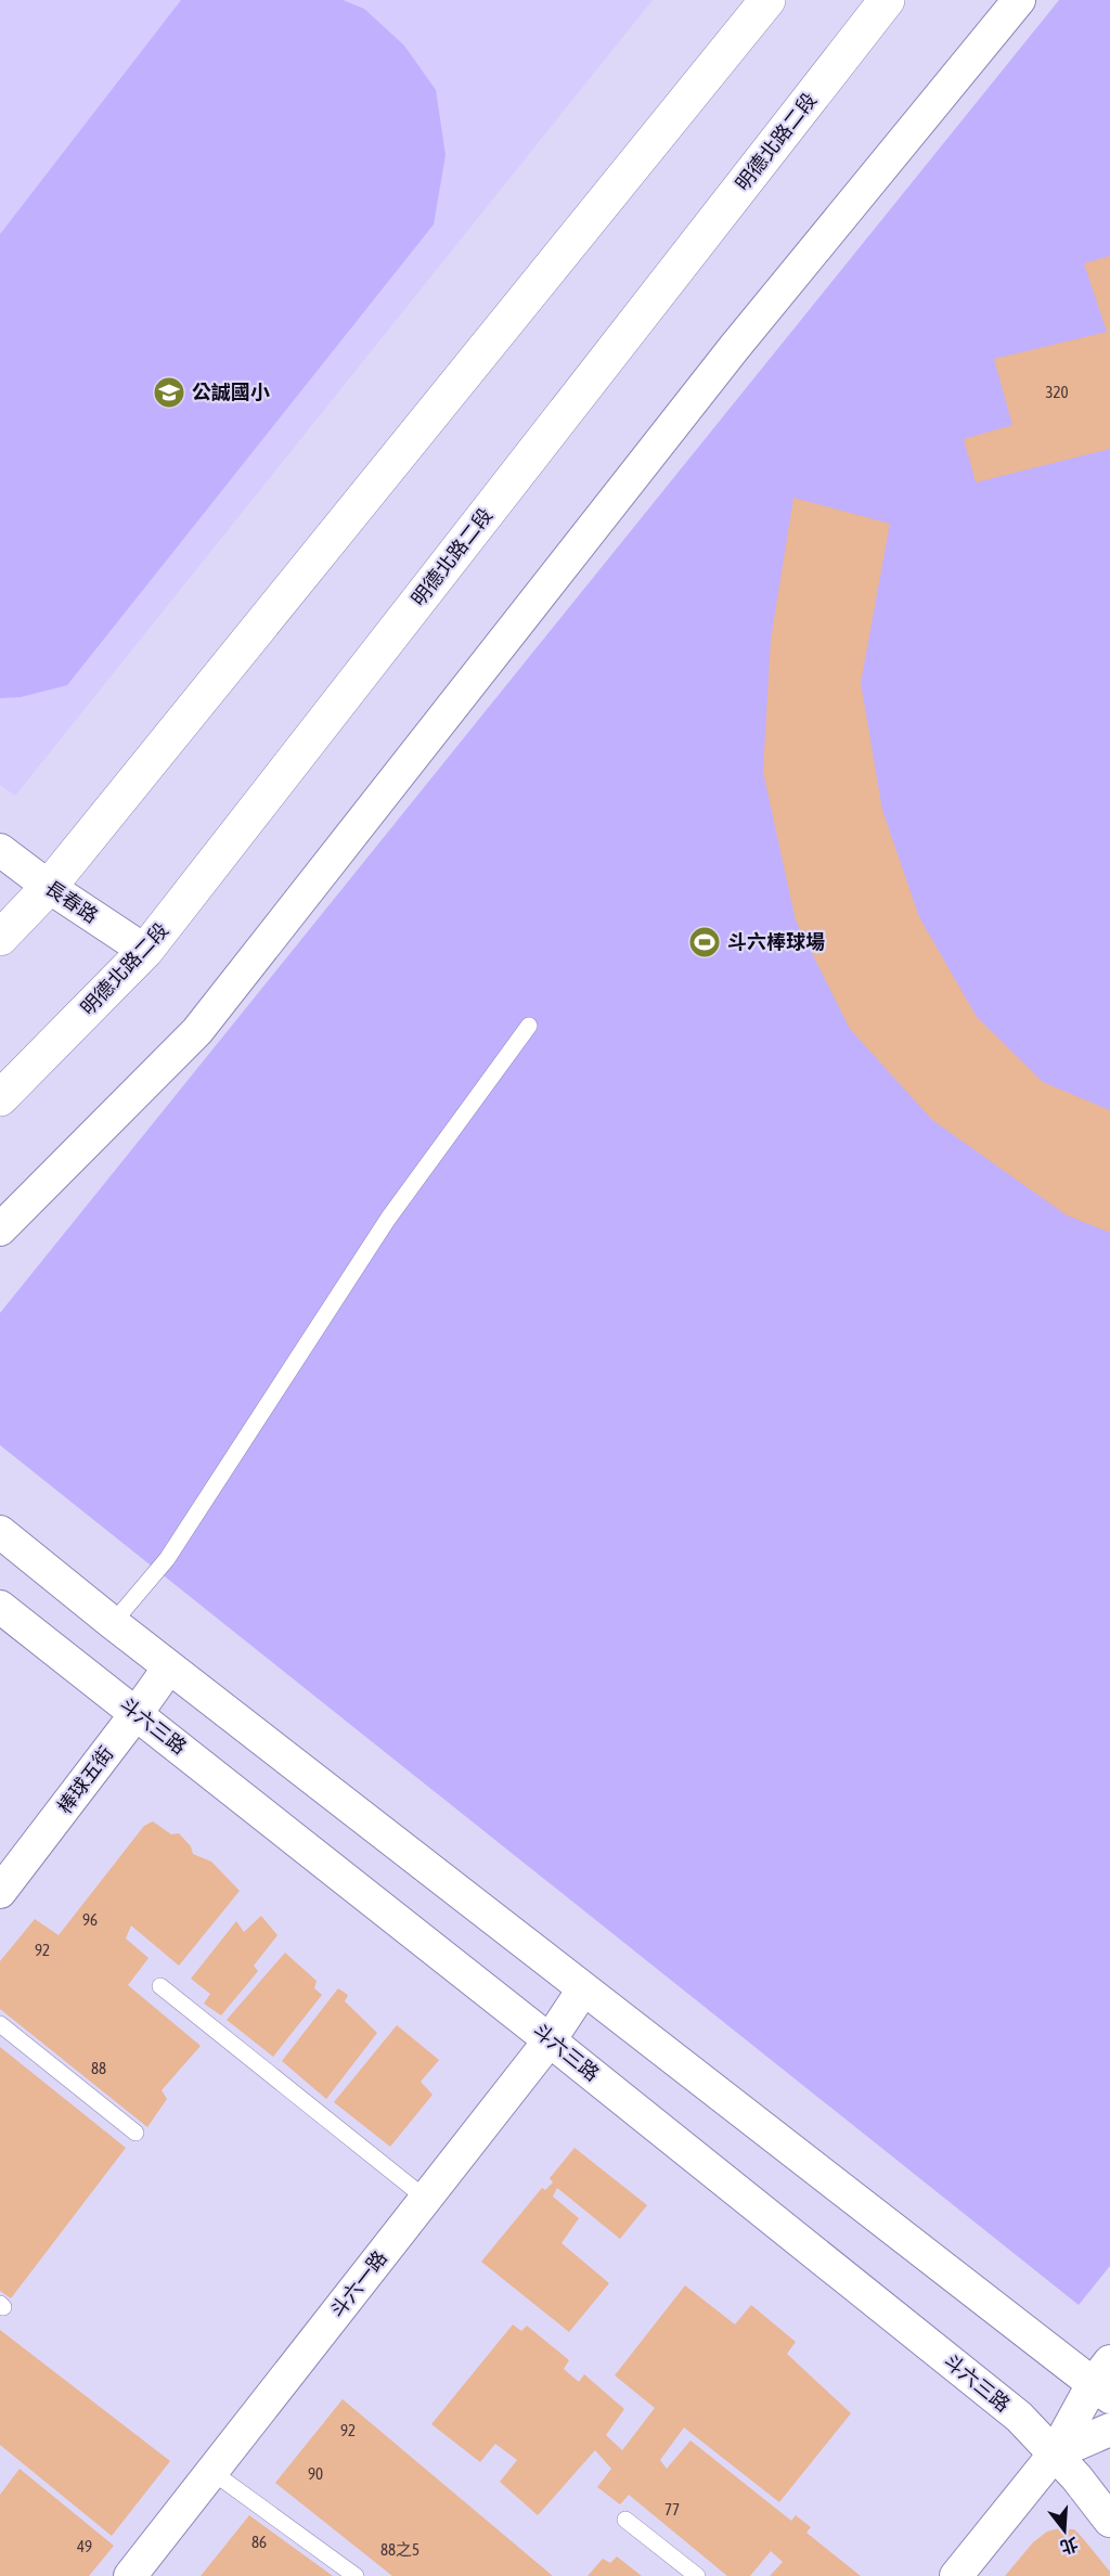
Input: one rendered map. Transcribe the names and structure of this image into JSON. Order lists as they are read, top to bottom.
{
  "streets": {
    "main road": ["明德北路二段"],
    "street": [
      "長春路",
      "斗六三路",
      "棒球五街",
      "斗六一路"
    ]
  },
  "crossings": [
    ["明德北路二段", "長春路"],
    ["斗六三路", "棒球五街"],
    ["斗六三路", "斗六一路"]
  ],
  "places": {
    "school or university": ["公誠國小"],
    "sports": ["斗六棒球場"]
  },
  "house_numbers": [
    "320",
    "96",
    "92",
    "88",
    "92",
    "90",
    "77",
    "86",
    "49",
    "88之5"
  ],
  "north": "bottom"
}
